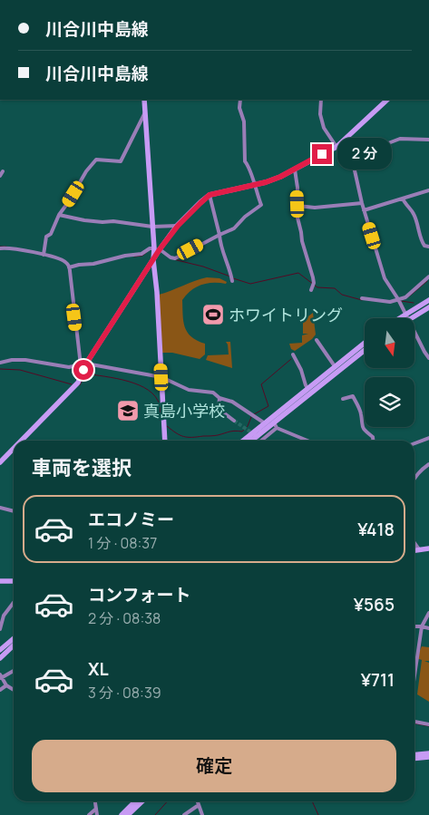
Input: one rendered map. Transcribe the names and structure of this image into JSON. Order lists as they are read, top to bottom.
{
  "places": {
    "sports": ["ホワイトリング"],
    "school or university": ["真島小学校"]
  },
  "north": "bottom",
  "page": {
    "banner": ["川合川中島線", "川合川中島線"],
    "bubble": "2 分",
    "heading": "車両を選択",
    "list": [
      {
        "name": "エコノミー",
        "note": "1 分 · 08:37",
        "value": "¥418"
      },
      {
        "name": "コンフォート",
        "note": "2 分 · 08:38",
        "value": "¥565"
      },
      {
        "name": "XL",
        "note": "3 分 · 08:39",
        "value": "¥711"
      }
    ],
    "buttons": "確定"
  }
}
